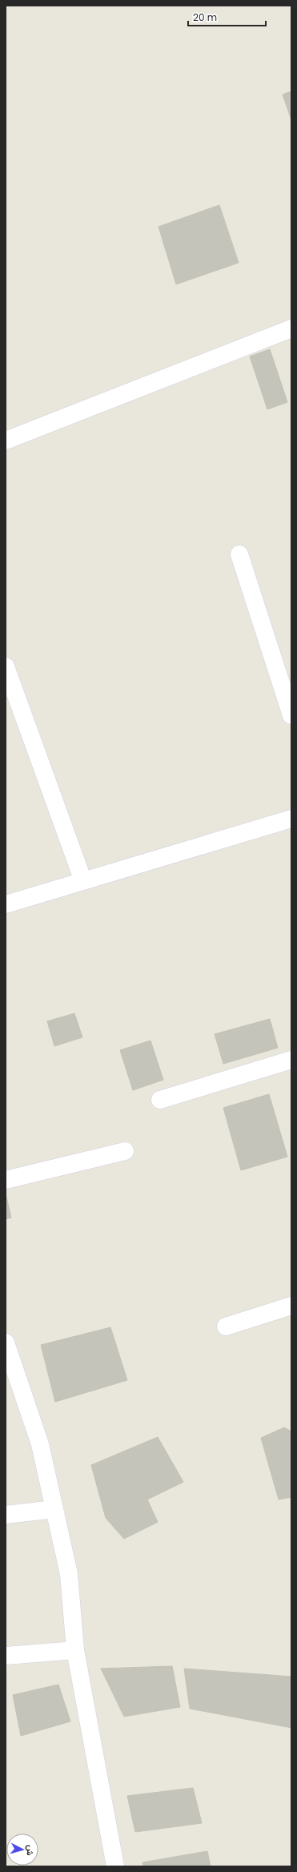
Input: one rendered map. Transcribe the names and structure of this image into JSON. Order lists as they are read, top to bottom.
{
  "scale_bar": "20 m",
  "north": "right"
}
